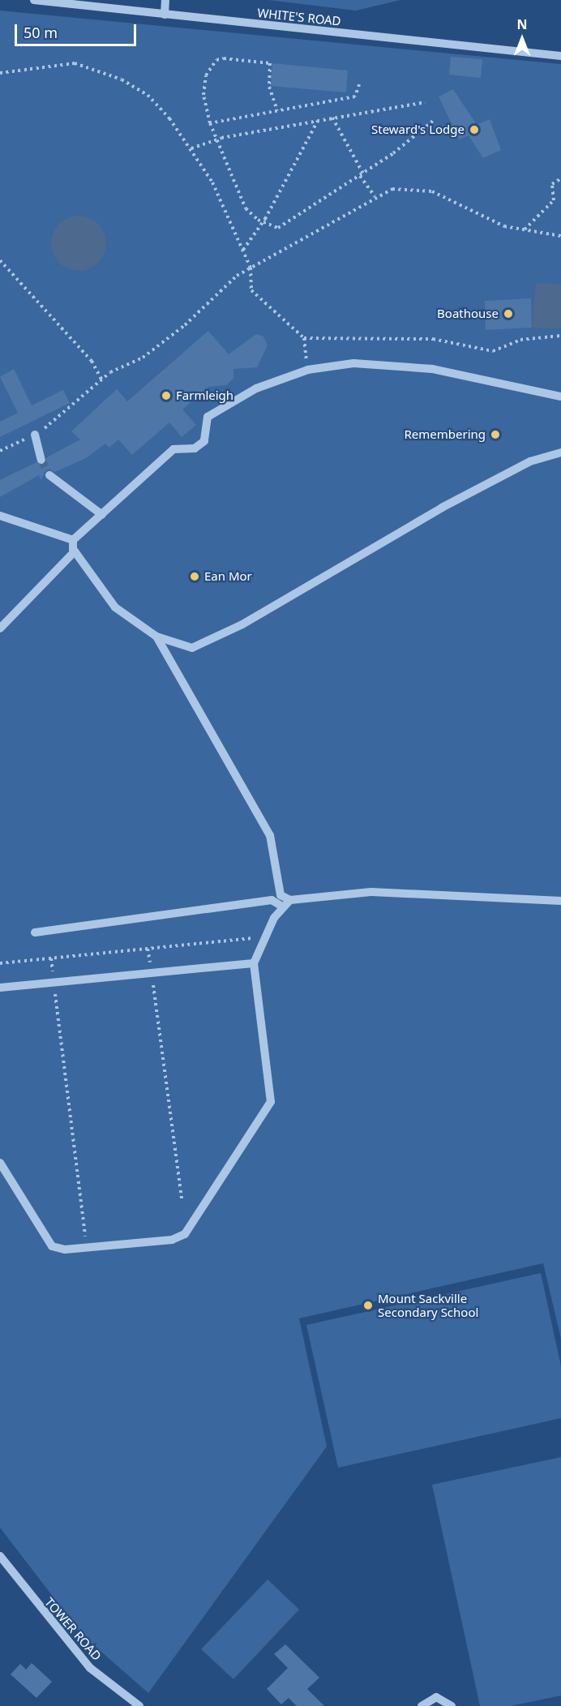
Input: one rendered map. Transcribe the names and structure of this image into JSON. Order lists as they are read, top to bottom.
{
  "streets": {
    "street": ["WHITE'S ROAD", "TOWER ROAD"]
  },
  "places": [
    "Steward's Lodge",
    "Boathouse",
    "Farmleigh",
    "Remembering",
    "Ean Mor",
    "Mount Sackville Secondary School"
  ],
  "scale_bar": "50 m",
  "north": "top"
}
